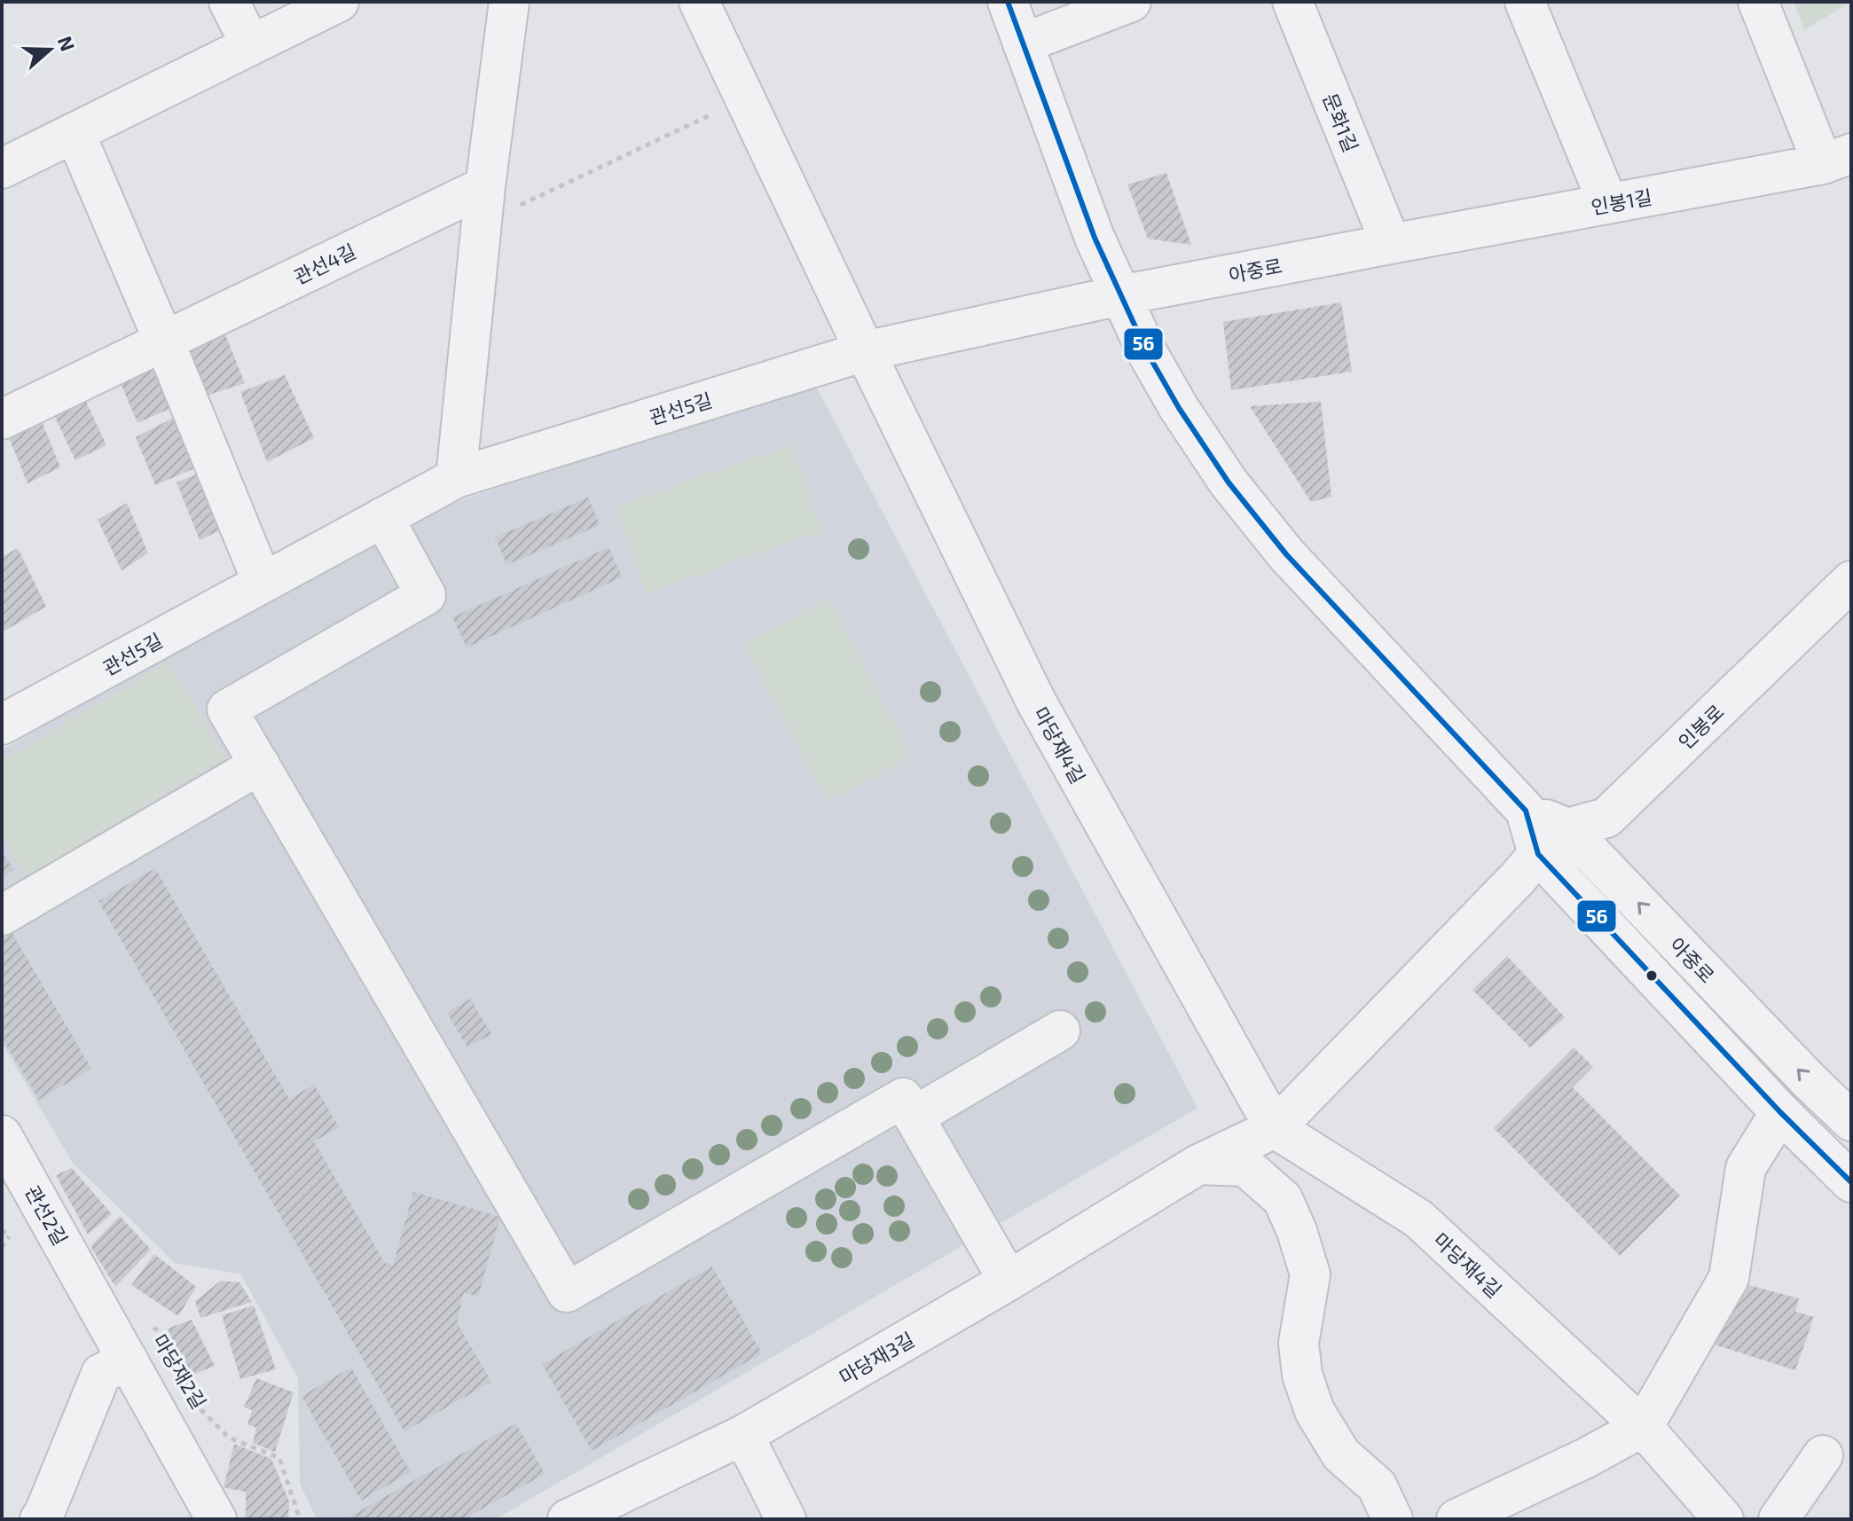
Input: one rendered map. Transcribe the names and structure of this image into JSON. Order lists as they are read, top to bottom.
{
  "streets": {
    "street": [
      "문화1길",
      "인봉1길",
      "관선4길",
      "아중로",
      "관선5길",
      "인봉로",
      "마당재4길",
      "관선2길",
      "마당재3길",
      "마당재2길"
    ]
  },
  "crossings": [
    ["문화1길", "인봉1길"],
    ["문화1길", "아중로"],
    ["인봉1길", "아중로"],
    ["아중로", "관선5길"],
    ["아중로", "인봉로"],
    ["관선5길", "마당재4길"],
    ["관선2길", "마당재2길"]
  ],
  "lines": ["transit line 56"],
  "north": "right"
}
